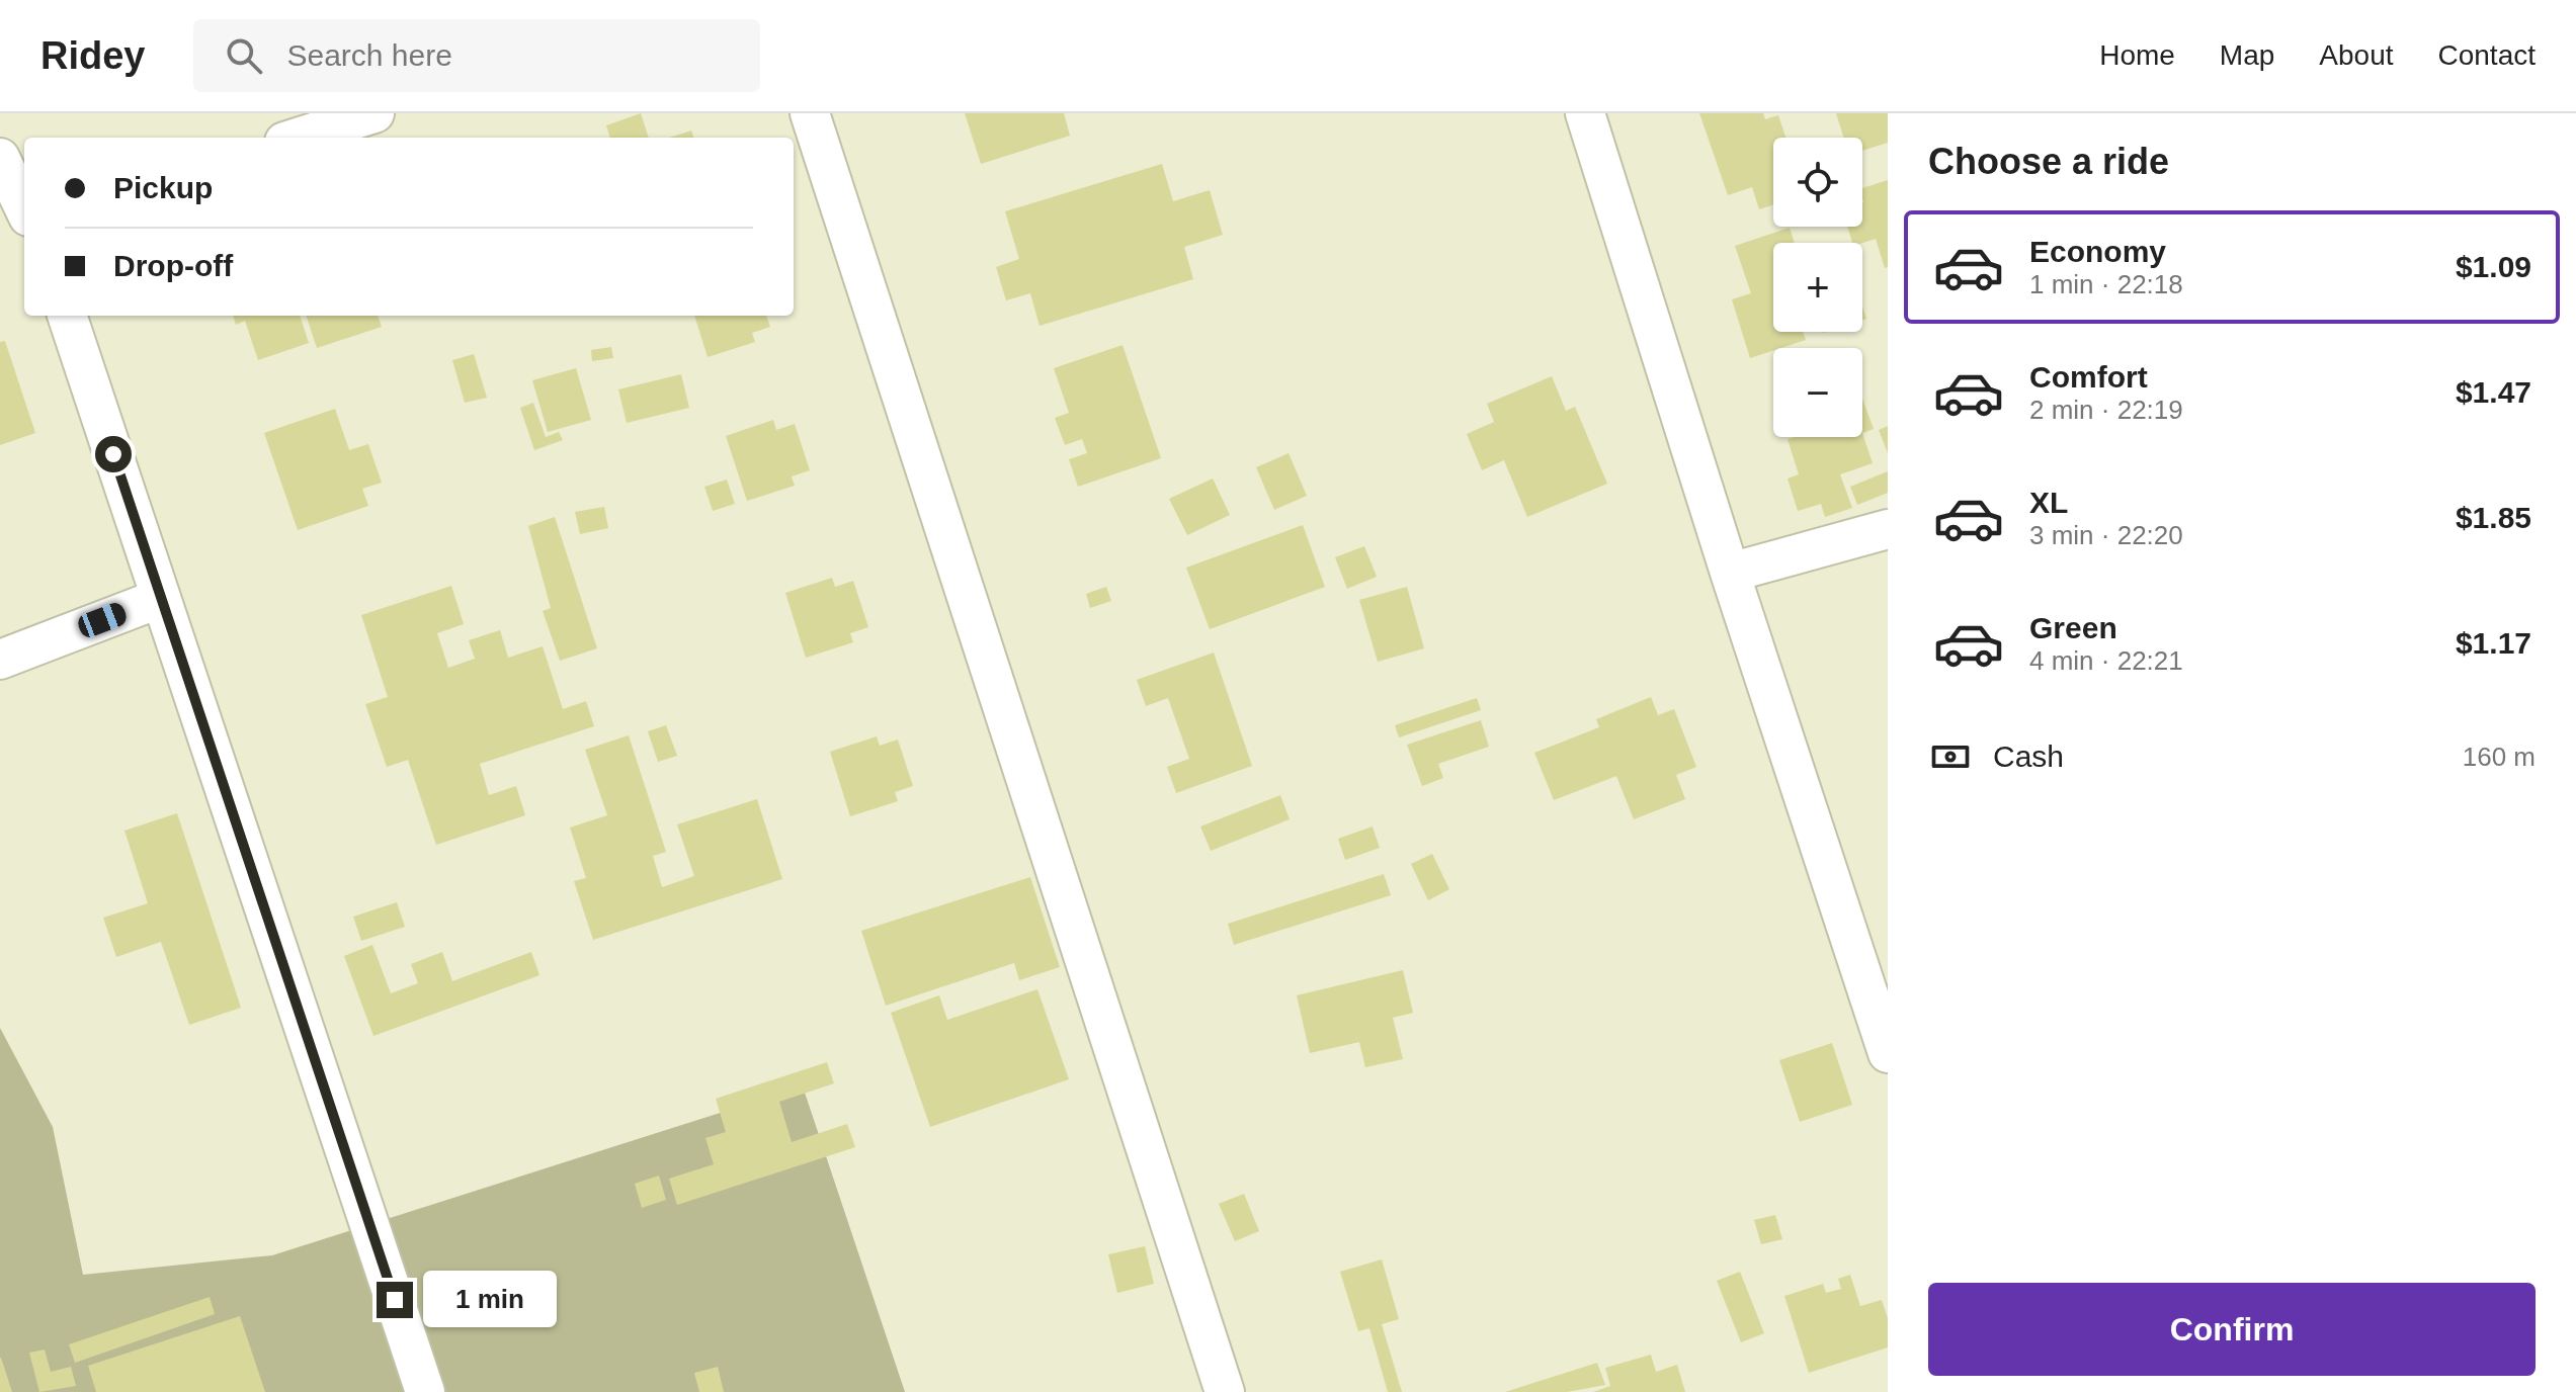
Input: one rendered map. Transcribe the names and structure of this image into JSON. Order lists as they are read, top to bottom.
{
  "page": {
    "header": "Ridey",
    "search": "Search here",
    "nav": [
      "Home",
      "Map",
      "About",
      "Contact"
    ],
    "heading": "Choose a ride",
    "map_buttons": ["+", "−"],
    "banner": ["Pickup", "Drop-off"],
    "list": [
      {
        "name": "Economy",
        "note": "1 min · 22:18",
        "value": "$1.09"
      },
      {
        "name": "Comfort",
        "note": "2 min · 22:19",
        "value": "$1.47"
      },
      {
        "name": "XL",
        "note": "3 min · 22:20",
        "value": "$1.85"
      },
      {
        "name": "Green",
        "note": "4 min · 22:21",
        "value": "$1.17"
      }
    ],
    "pay": ["Cash", "160 m"],
    "buttons": "Confirm",
    "bubble": "1 min"
  }
}
